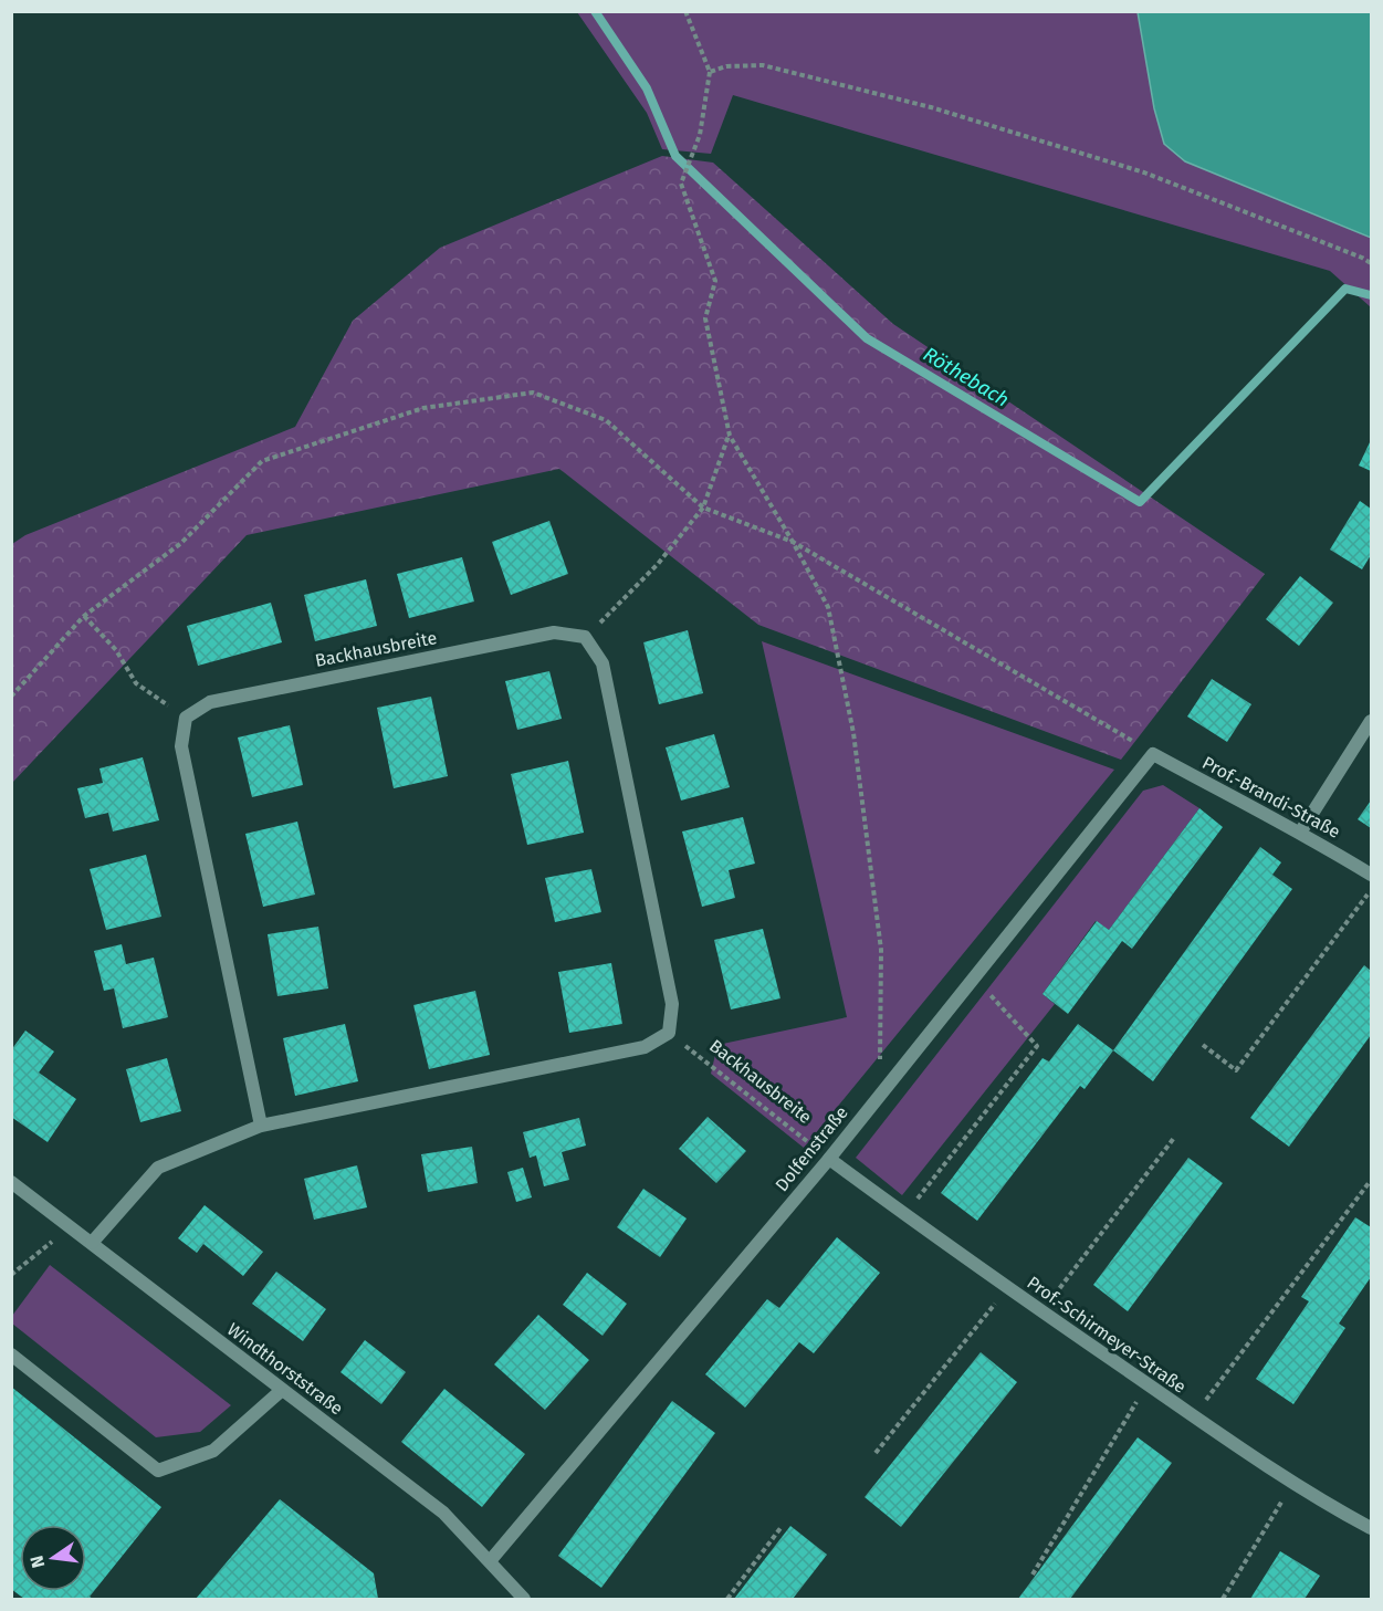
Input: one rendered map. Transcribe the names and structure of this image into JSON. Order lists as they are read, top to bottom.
{
  "streets": {
    "street": [
      "Backhausbreite",
      "Prof.-Brandi-Straße",
      "Dolfenstraße",
      "Prof.-Schirmeyer-Straße",
      "Windthorststraße"
    ]
  },
  "crossings": [
    ["Backhausbreite", "Dolfenstraße"],
    ["Backhausbreite", "Prof.-Schirmeyer-Straße"],
    ["Prof.-Brandi-Straße", "Dolfenstraße"],
    ["Dolfenstraße", "Prof.-Schirmeyer-Straße"],
    ["Dolfenstraße", "Windthorststraße"]
  ],
  "water": ["Röthebach"],
  "north": "left"
}
